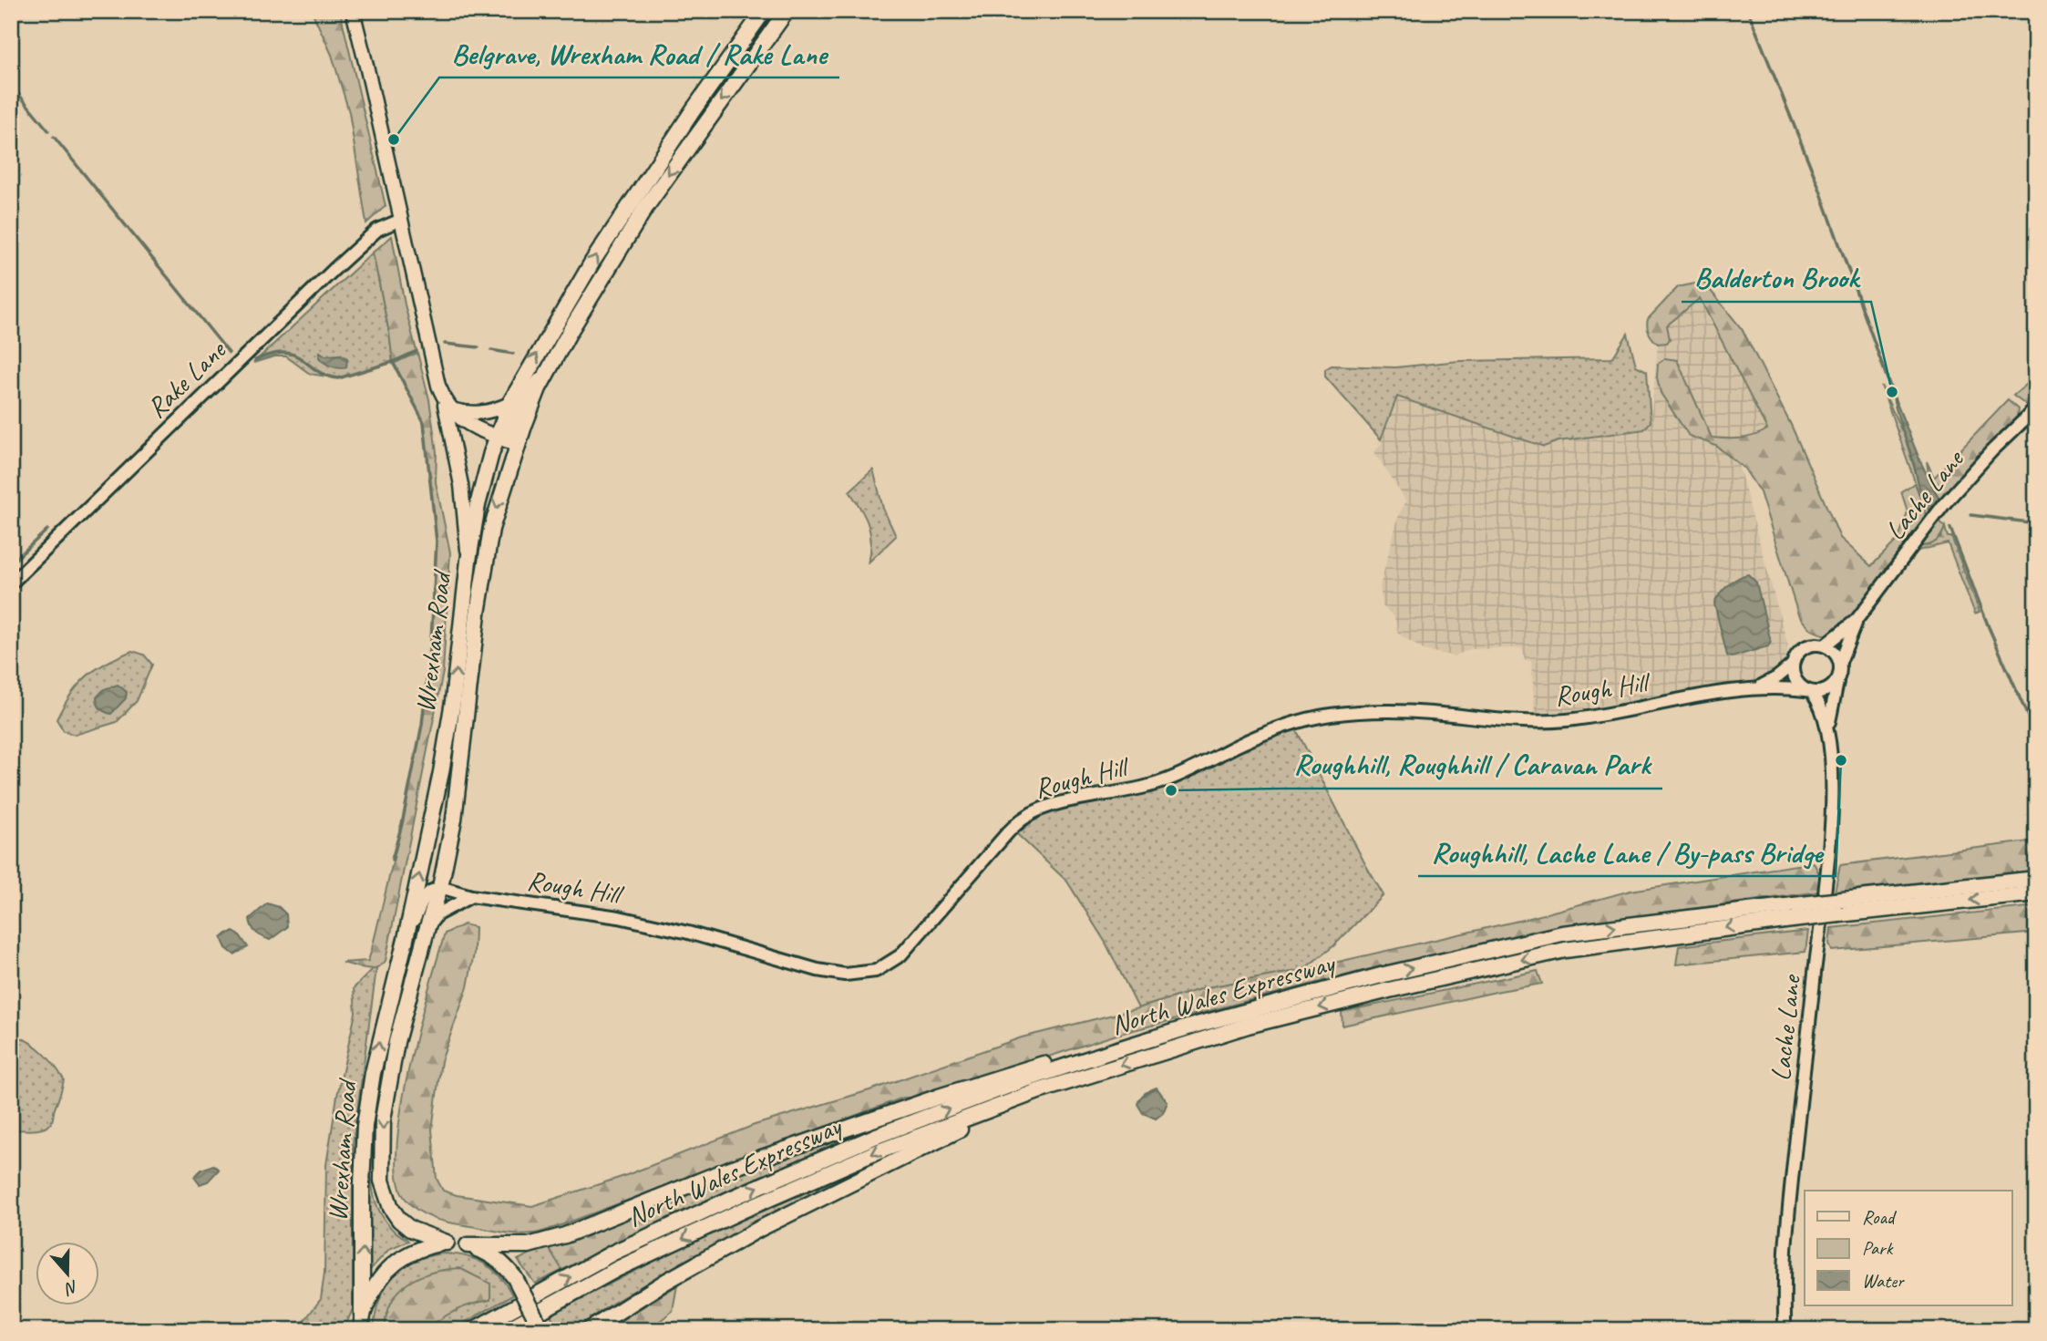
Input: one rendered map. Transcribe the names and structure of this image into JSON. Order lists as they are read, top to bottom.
{
  "streets": {
    "highway": ["Wrexham Road", "North Wales Expressway"],
    "street": ["Rake Lane", "Lache Lane", "Rough Hill"]
  },
  "crossings": [
    ["Lache Lane", "Rough Hill"],
    ["Wrexham Road", "Rough Hill"]
  ],
  "places": [
    "Belgrave, Wrexham Road / Rake Lane",
    "Balderton Brook",
    "Roughhill, Lache Lane / By-pass Bridge",
    "Roughhill, Roughhill / Caravan Park"
  ],
  "legend": ["Road", "Park", "Water"],
  "north": "bottom"
}
